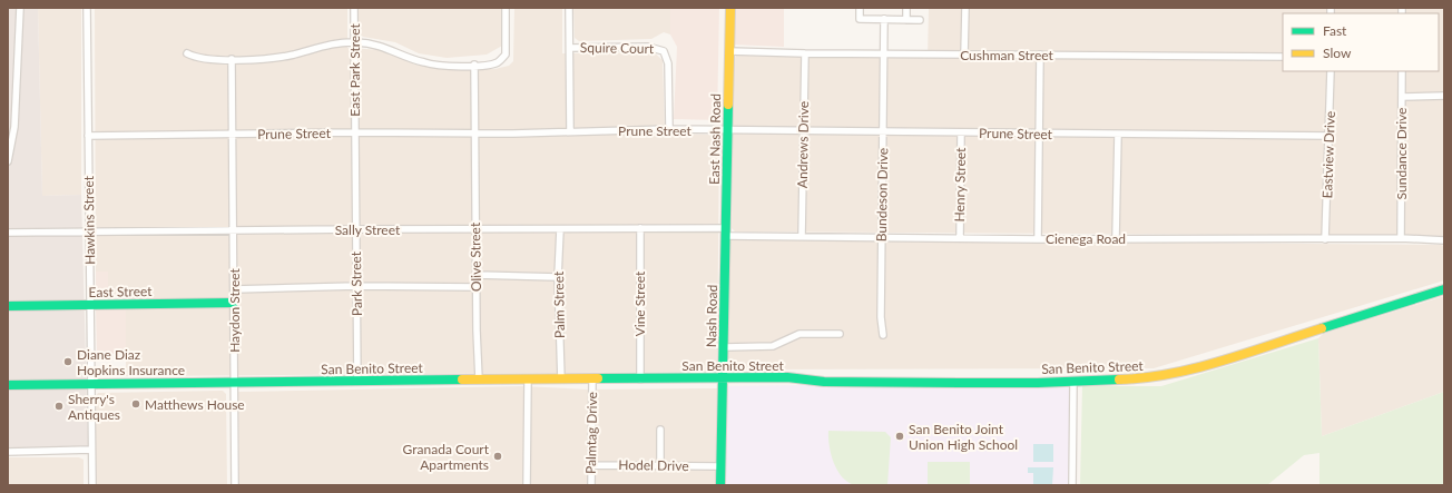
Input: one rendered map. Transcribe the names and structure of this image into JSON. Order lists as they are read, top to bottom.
{
  "streets": {
    "main road": [
      "East Nash Road",
      "East Street",
      "Nash Road",
      "San Benito Street"
    ],
    "street": [
      "Squire Court",
      "Cushman Street",
      "East Park Street",
      "Prune Street",
      "Andrews Drive",
      "Sundance Drive",
      "Eastview Drive",
      "Henry Street",
      "Bundeson Drive",
      "Hawkins Street",
      "Sally Street",
      "Cienega Road",
      "Olive Street",
      "Park Street",
      "Vine Street",
      "Palm Street",
      "Haydon Street",
      "Palmtag Drive",
      "Hodel Drive"
    ]
  },
  "crossings": [
    ["Squire Court", "Prune Street"],
    ["Cushman Street", "East Nash Road"],
    ["Cushman Street", "Andrews Drive"],
    ["Cushman Street", "Bundeson Drive"],
    ["East Park Street", "Prune Street"],
    ["East Park Street", "Park Street"],
    ["Prune Street", "East Nash Road"],
    ["Prune Street", "Andrews Drive"],
    ["Prune Street", "Eastview Drive"],
    ["Prune Street", "Henry Street"],
    ["Prune Street", "Bundeson Drive"],
    ["Prune Street", "Hawkins Street"],
    ["Prune Street", "Olive Street"],
    ["Prune Street", "Park Street"],
    ["Prune Street", "Haydon Street"],
    ["East Nash Road", "Sally Street"],
    ["East Nash Road", "Cienega Road"],
    ["East Nash Road", "Nash Road"],
    ["Andrews Drive", "Cienega Road"],
    ["Sundance Drive", "Cienega Road"],
    ["Eastview Drive", "Cienega Road"],
    ["Henry Street", "Cienega Road"],
    ["Bundeson Drive", "Cienega Road"],
    ["Hawkins Street", "Sally Street"],
    ["Hawkins Street", "East Street"],
    ["Hawkins Street", "San Benito Street"],
    ["Sally Street", "Cienega Road"],
    ["Sally Street", "Olive Street"],
    ["Sally Street", "Park Street"],
    ["Sally Street", "Vine Street"],
    ["Sally Street", "Palm Street"],
    ["Sally Street", "Haydon Street"],
    ["Sally Street", "Nash Road"],
    ["Cienega Road", "Nash Road"],
    ["Olive Street", "San Benito Street"],
    ["Park Street", "San Benito Street"],
    ["East Street", "Haydon Street"],
    ["Vine Street", "San Benito Street"],
    ["Palm Street", "San Benito Street"],
    ["Haydon Street", "San Benito Street"],
    ["Nash Road", "San Benito Street"],
    ["San Benito Street", "Palmtag Drive"],
    ["Palmtag Drive", "Hodel Drive"]
  ],
  "places": [
    "Diane Diaz Hopkins Insurance",
    "Matthews House",
    "Sherry's Antiques",
    "San Benito Joint Union High School",
    "Granada Court Apartments"
  ],
  "legend": ["Fast", "Slow"]
}
